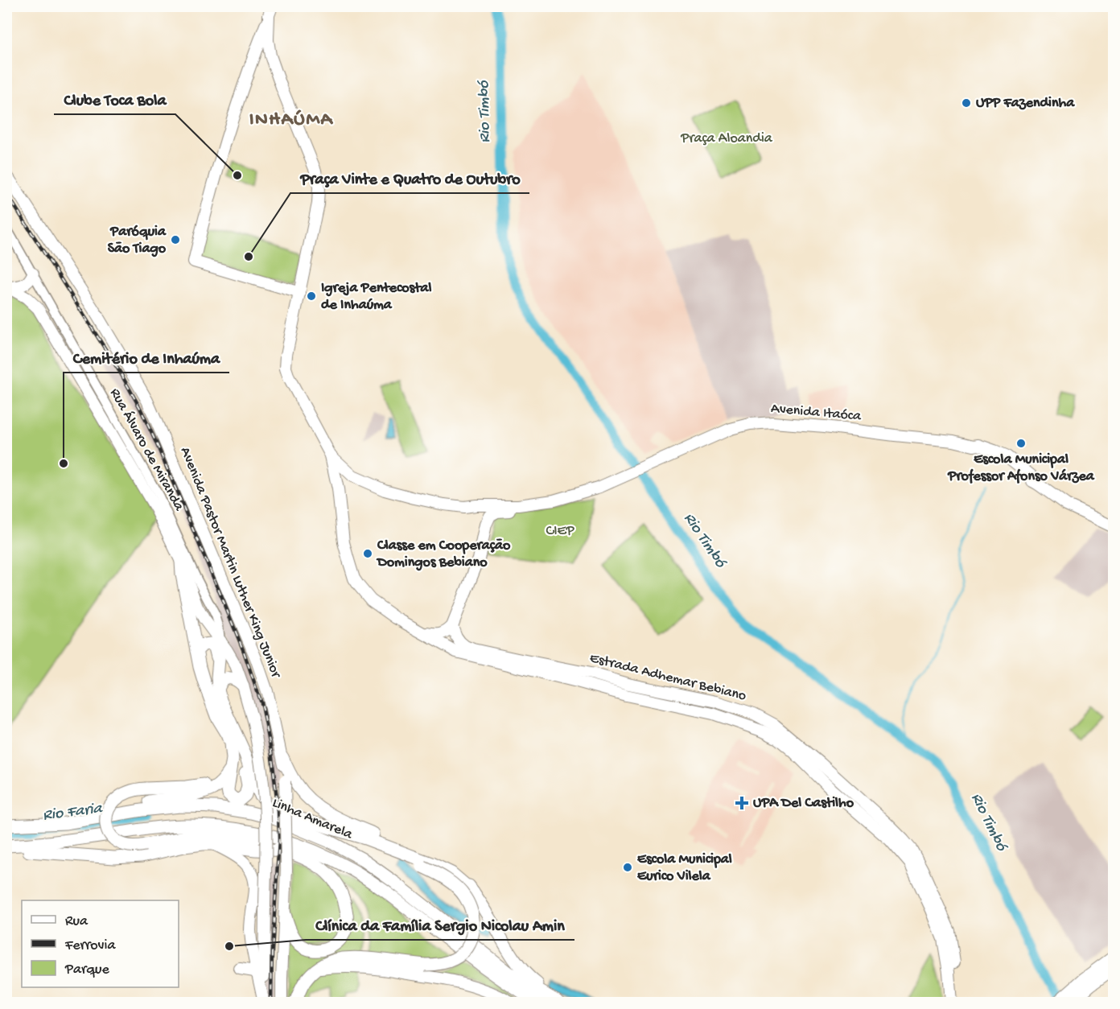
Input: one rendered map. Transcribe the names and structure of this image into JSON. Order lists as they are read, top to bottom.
{
  "streets": {
    "highway": ["Linha Amarela"],
    "main road": ["Avenida Itaóca", "Avenida Pastor Martin Luther King Junior", "Estrada Adhemar Bebiano"],
    "street": ["Rua Álvaro de Miranda"]
  },
  "crossings": [
    ["Avenida Itaóca", "Estrada Adhemar Bebiano"]
  ],
  "districts": ["INHAÚMA"],
  "water": ["Rio Timbó", "Rio Faria"],
  "parks": ["Praça Aloandia", "CIEP"],
  "places": {
    "other": [
      "UPP Fazendinha",
      "Clube Toca Bola",
      "Paróquia São Tiago",
      "Praça Vinte e Quatro de Outubro",
      "Igreja Pentecostal de Inhaúma",
      "Escola Municipal Professor Afonso Várzea",
      "Cemitério de Inhaúma",
      "Classe em Cooperação Domingos Bebiano",
      "Escola Municipal Eurico Vilela",
      "Clínica da Família Sergio Nicolau Amin"
    ],
    "health": ["UPA Del Castilho"]
  },
  "legend": ["Rua", "Ferrovia", "Parque"]
}
